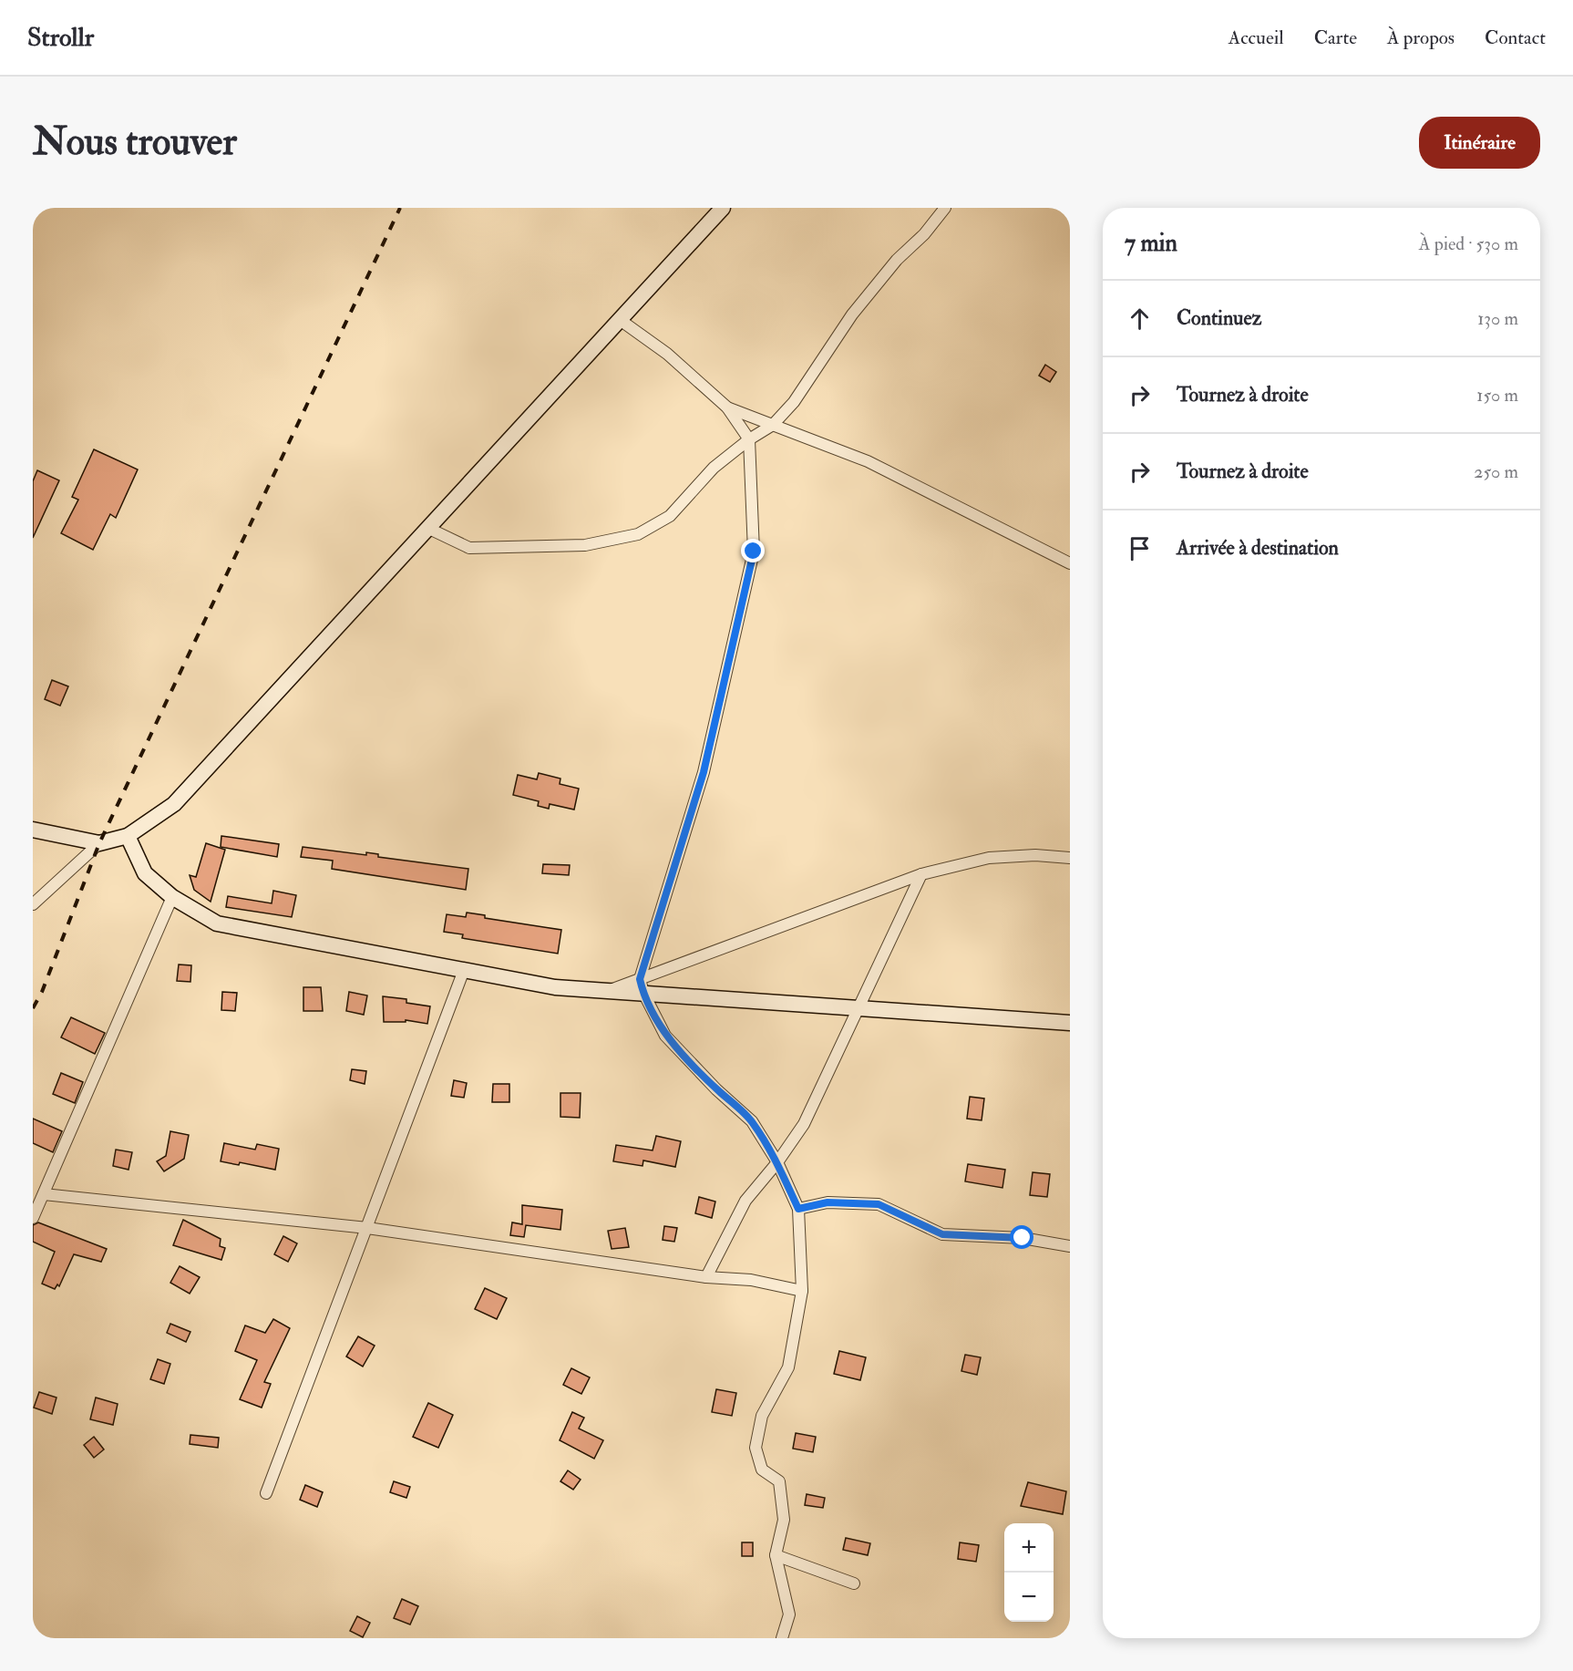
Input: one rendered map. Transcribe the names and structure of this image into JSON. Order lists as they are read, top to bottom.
{
  "page": {
    "header": "Strollr",
    "nav": [
      "Accueil",
      "Carte",
      "À propos",
      "Contact"
    ],
    "buttons": "Itinéraire",
    "title": "Nous trouver",
    "heading": ["7 min", "À pied · 530 m"],
    "list": [
      ["Continuez", "130 m"],
      ["Tournez à droite", "150 m"],
      ["Tournez à droite", "250 m"],
      "Arrivée à destination"
    ],
    "map_buttons": ["+", "−"]
  }
}
